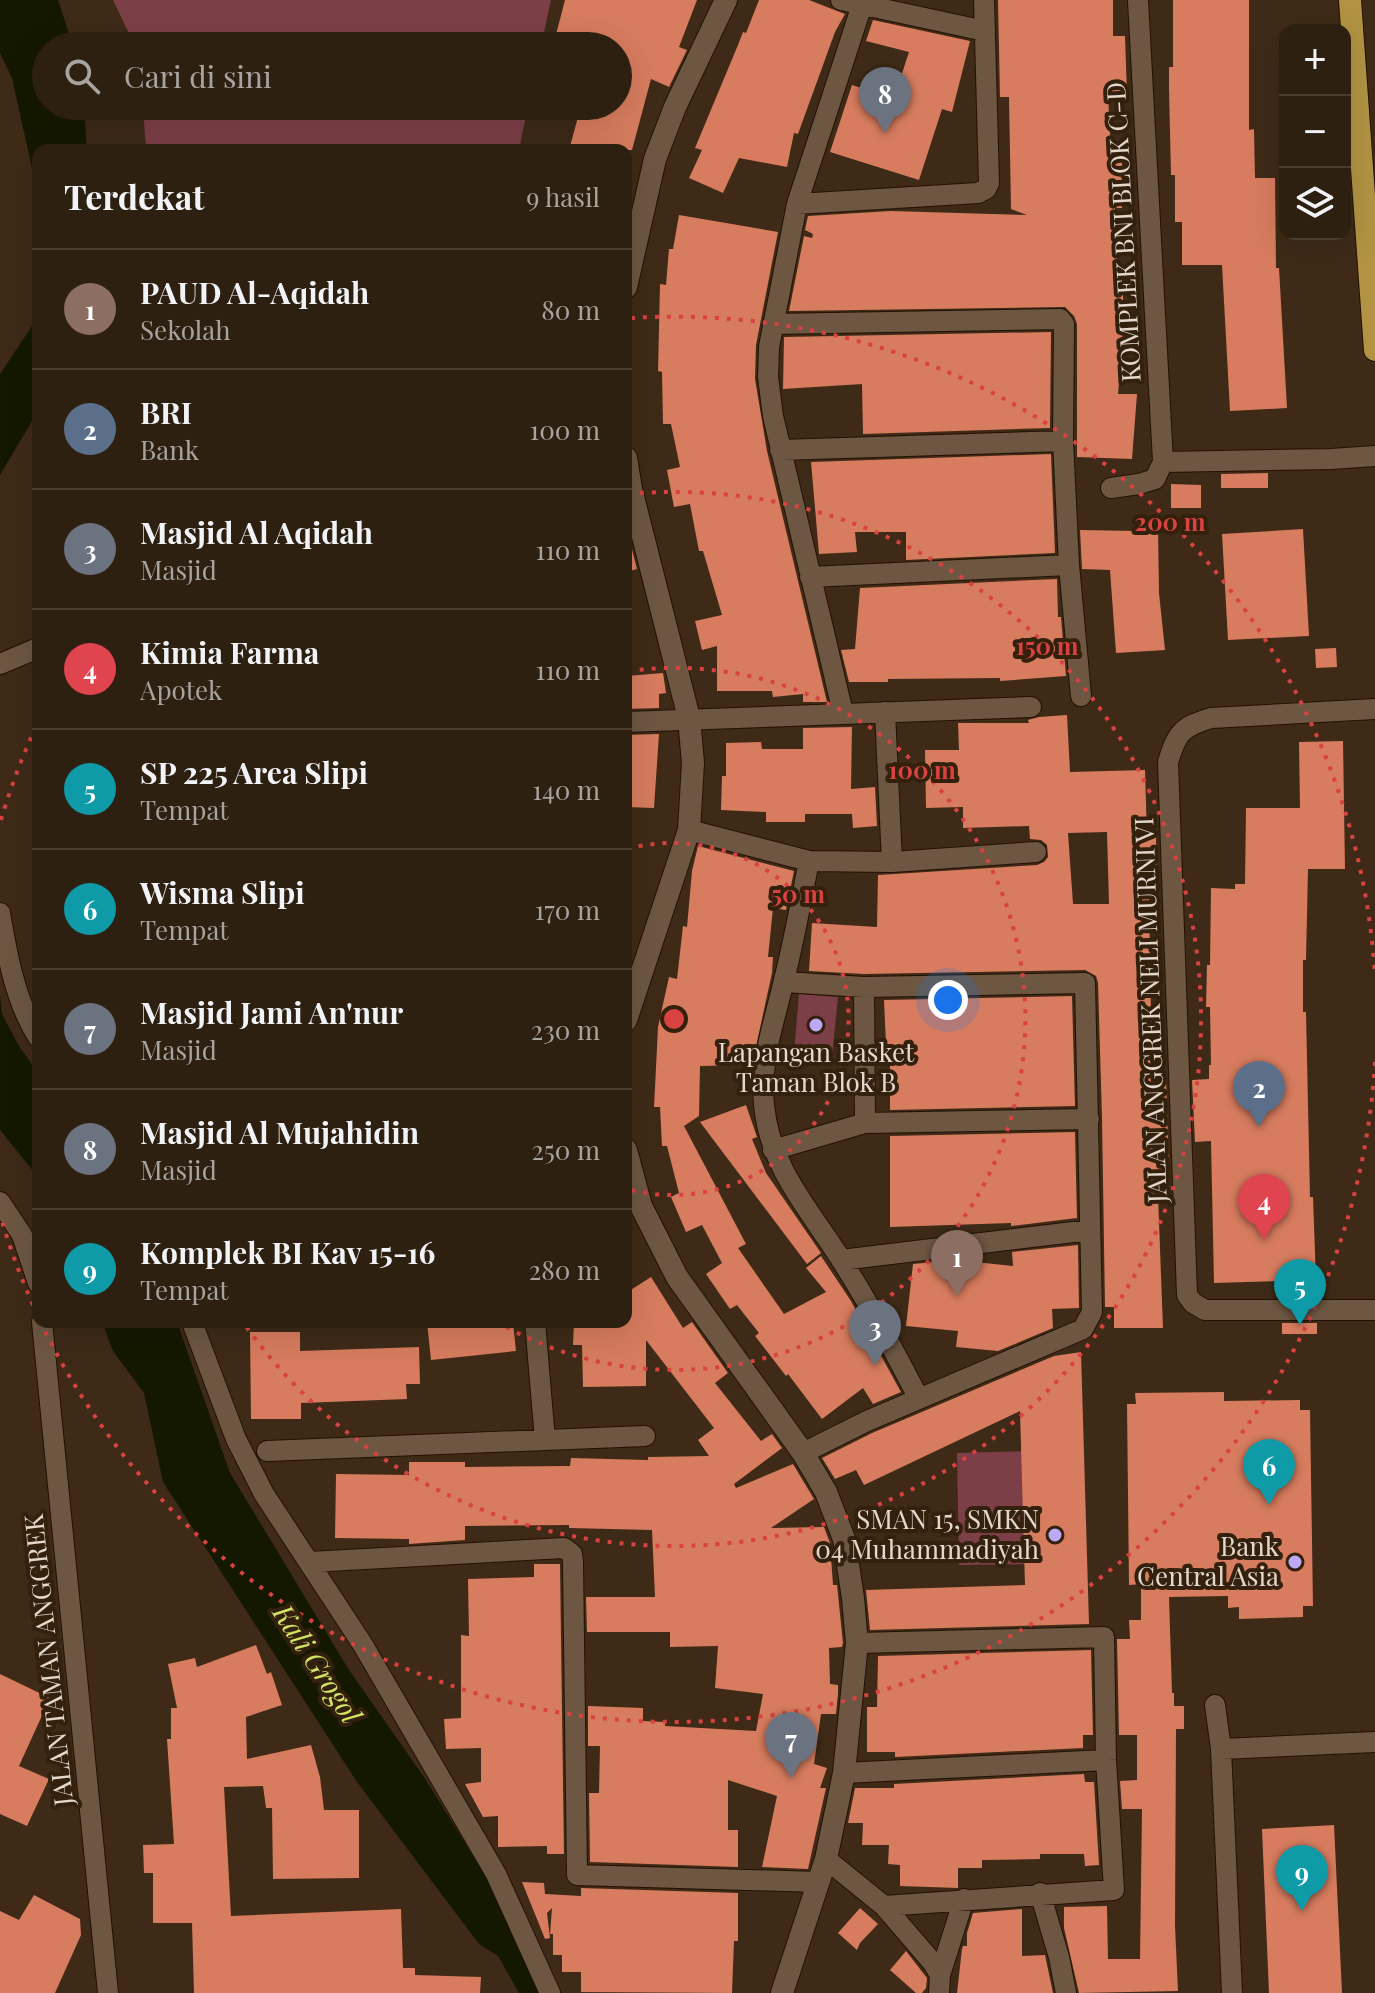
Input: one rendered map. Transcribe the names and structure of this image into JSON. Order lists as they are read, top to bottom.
{
  "streets": {
    "street": ["KOMPLEK BNI BLOK C-D", "JALAN ANGGREK NELI MURNI VI", "JALAN TAMAN ANGGREK"]
  },
  "water": ["Kali Grogol"],
  "places": ["Lapangan Basket Taman Blok B", "SMAN 15, SMKN 04 Muhammadiyah", "Bank Central Asia"],
  "page": {
    "map_buttons": ["+", "−"],
    "search": "Cari di sini",
    "pins": [
      "8",
      "2",
      "4",
      "1",
      "5",
      "3",
      "6",
      "7",
      "9"
    ],
    "heading": ["Terdekat", "9 hasil"],
    "list": [
      {
        "mark": "1",
        "name": "PAUD Al-Aqidah",
        "note": "Sekolah",
        "value": "80 m"
      },
      {
        "mark": "2",
        "name": "BRI",
        "note": "Bank",
        "value": "100 m"
      },
      {
        "mark": "3",
        "name": "Masjid Al Aqidah",
        "note": "Masjid",
        "value": "110 m"
      },
      {
        "mark": "4",
        "name": "Kimia Farma",
        "note": "Apotek",
        "value": "110 m"
      },
      {
        "mark": "5",
        "name": "SP 225 Area Slipi",
        "note": "Tempat",
        "value": "140 m"
      },
      {
        "mark": "6",
        "name": "Wisma Slipi",
        "note": "Tempat",
        "value": "170 m"
      },
      {
        "mark": "7",
        "name": "Masjid Jami An'nur",
        "note": "Masjid",
        "value": "230 m"
      },
      {
        "mark": "8",
        "name": "Masjid Al Mujahidin",
        "note": "Masjid",
        "value": "250 m"
      },
      {
        "mark": "9",
        "name": "Komplek BI Kav 15-16",
        "note": "Tempat",
        "value": "280 m"
      }
    ]
  },
  "rings": [
    "200 m",
    "150 m",
    "100 m",
    "50 m"
  ]
}
